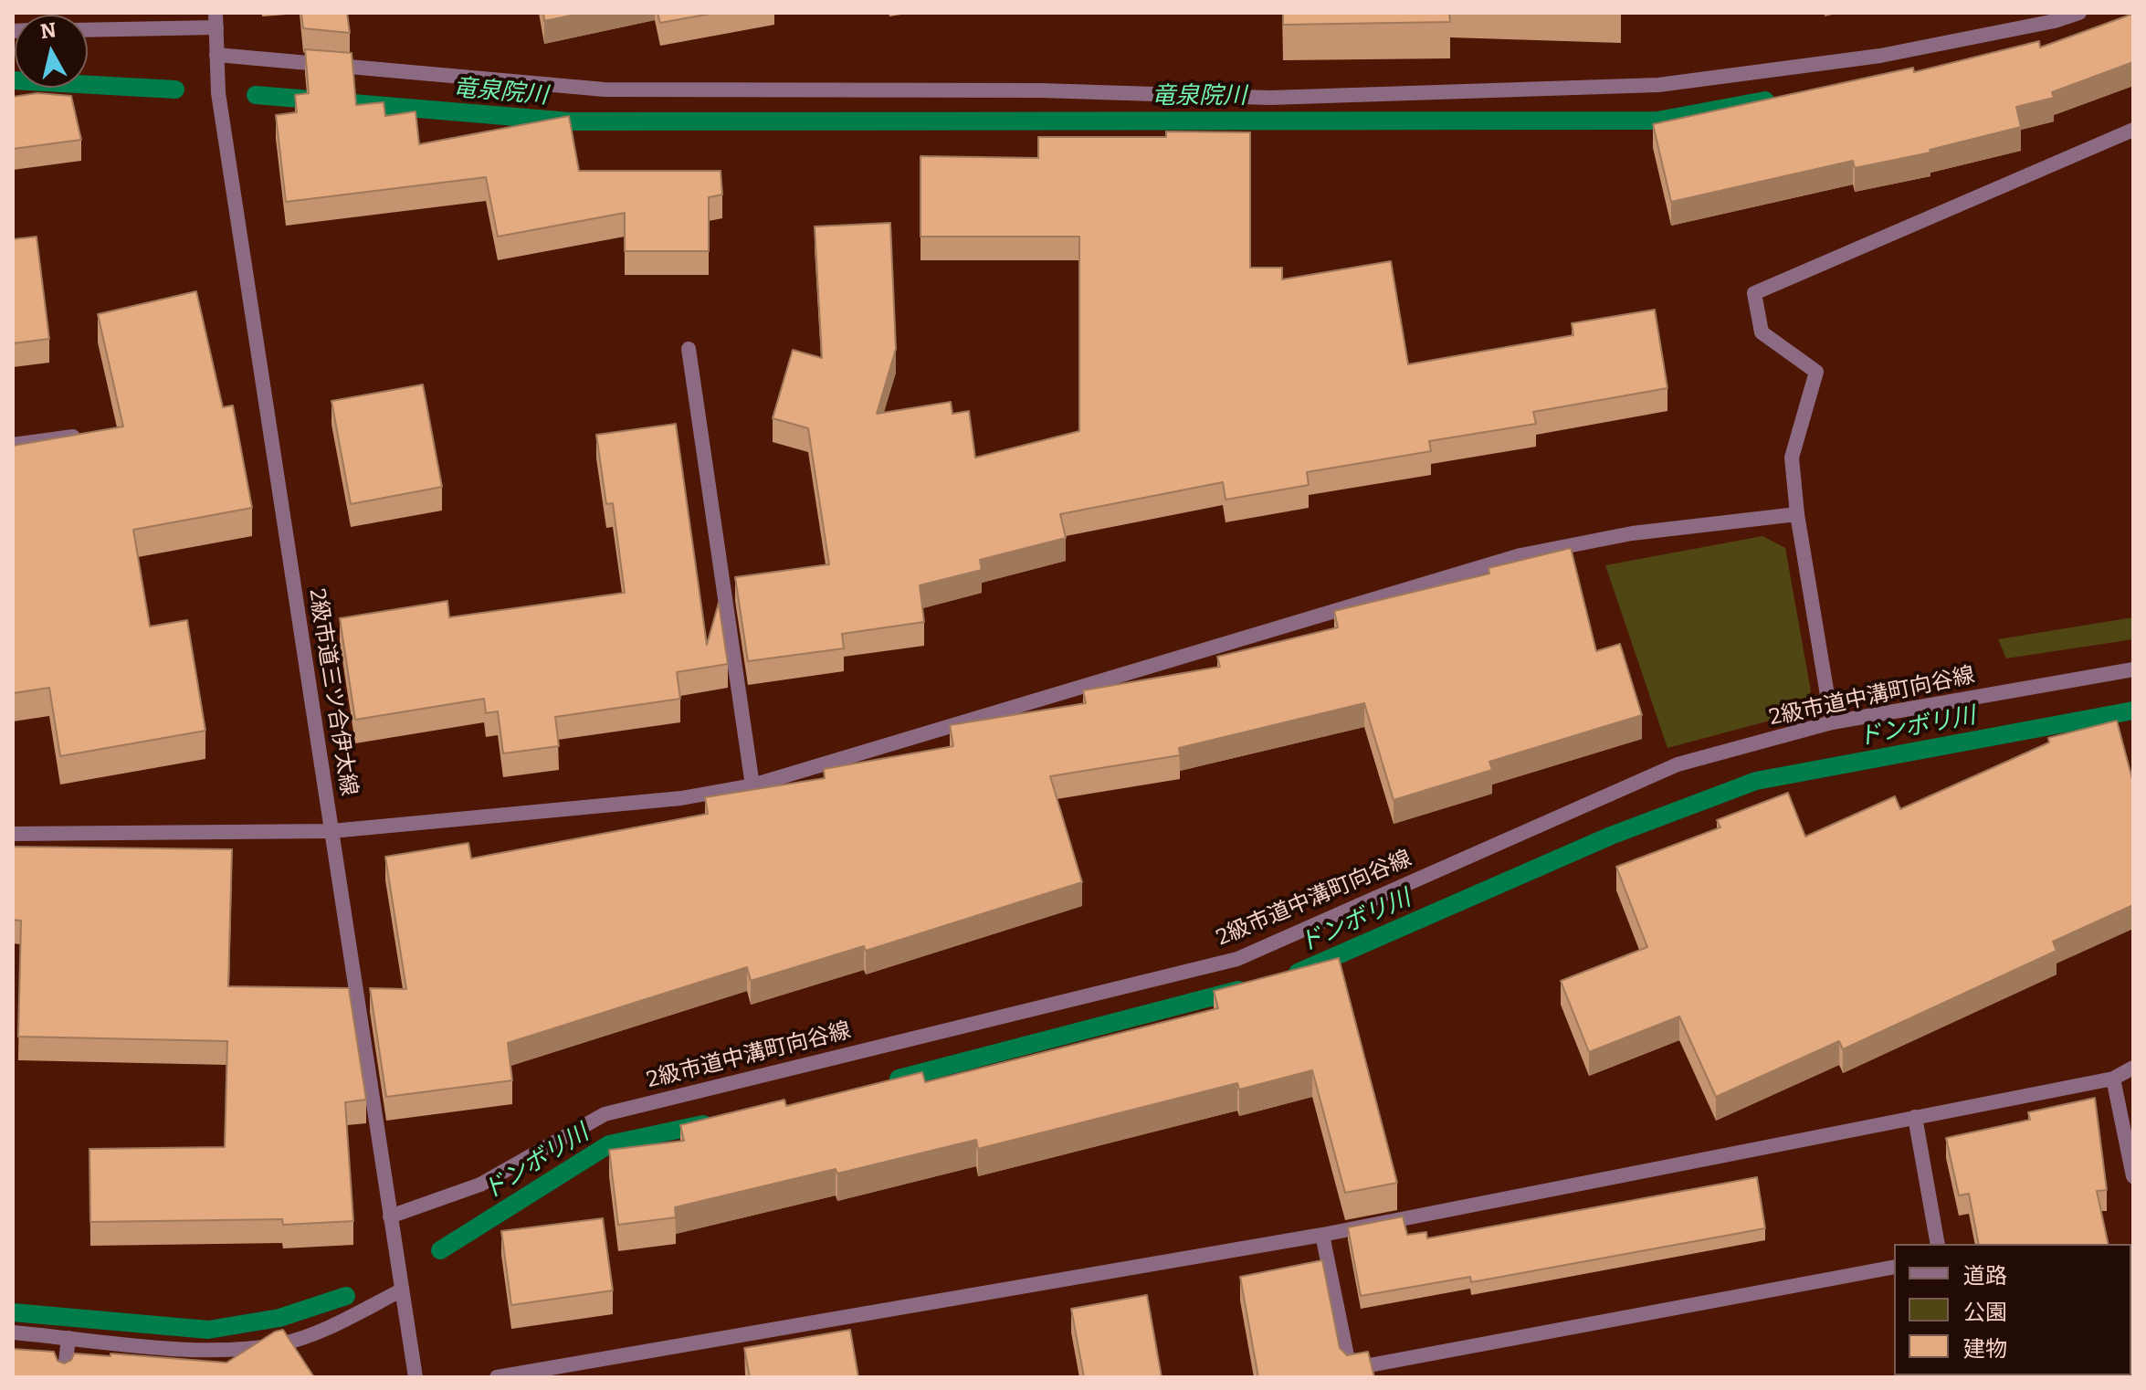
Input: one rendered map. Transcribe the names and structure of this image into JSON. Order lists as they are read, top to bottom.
{
  "streets": {
    "street": ["2級市道三ツ合伊太線", "2級市道中溝町向谷線"]
  },
  "crossings": [
    ["2級市道三ツ合伊太線", "2級市道中溝町向谷線"]
  ],
  "water": ["竜泉院川", "ドンボリ川"],
  "legend": ["道路", "公園", "建物"],
  "north": "top"
}
